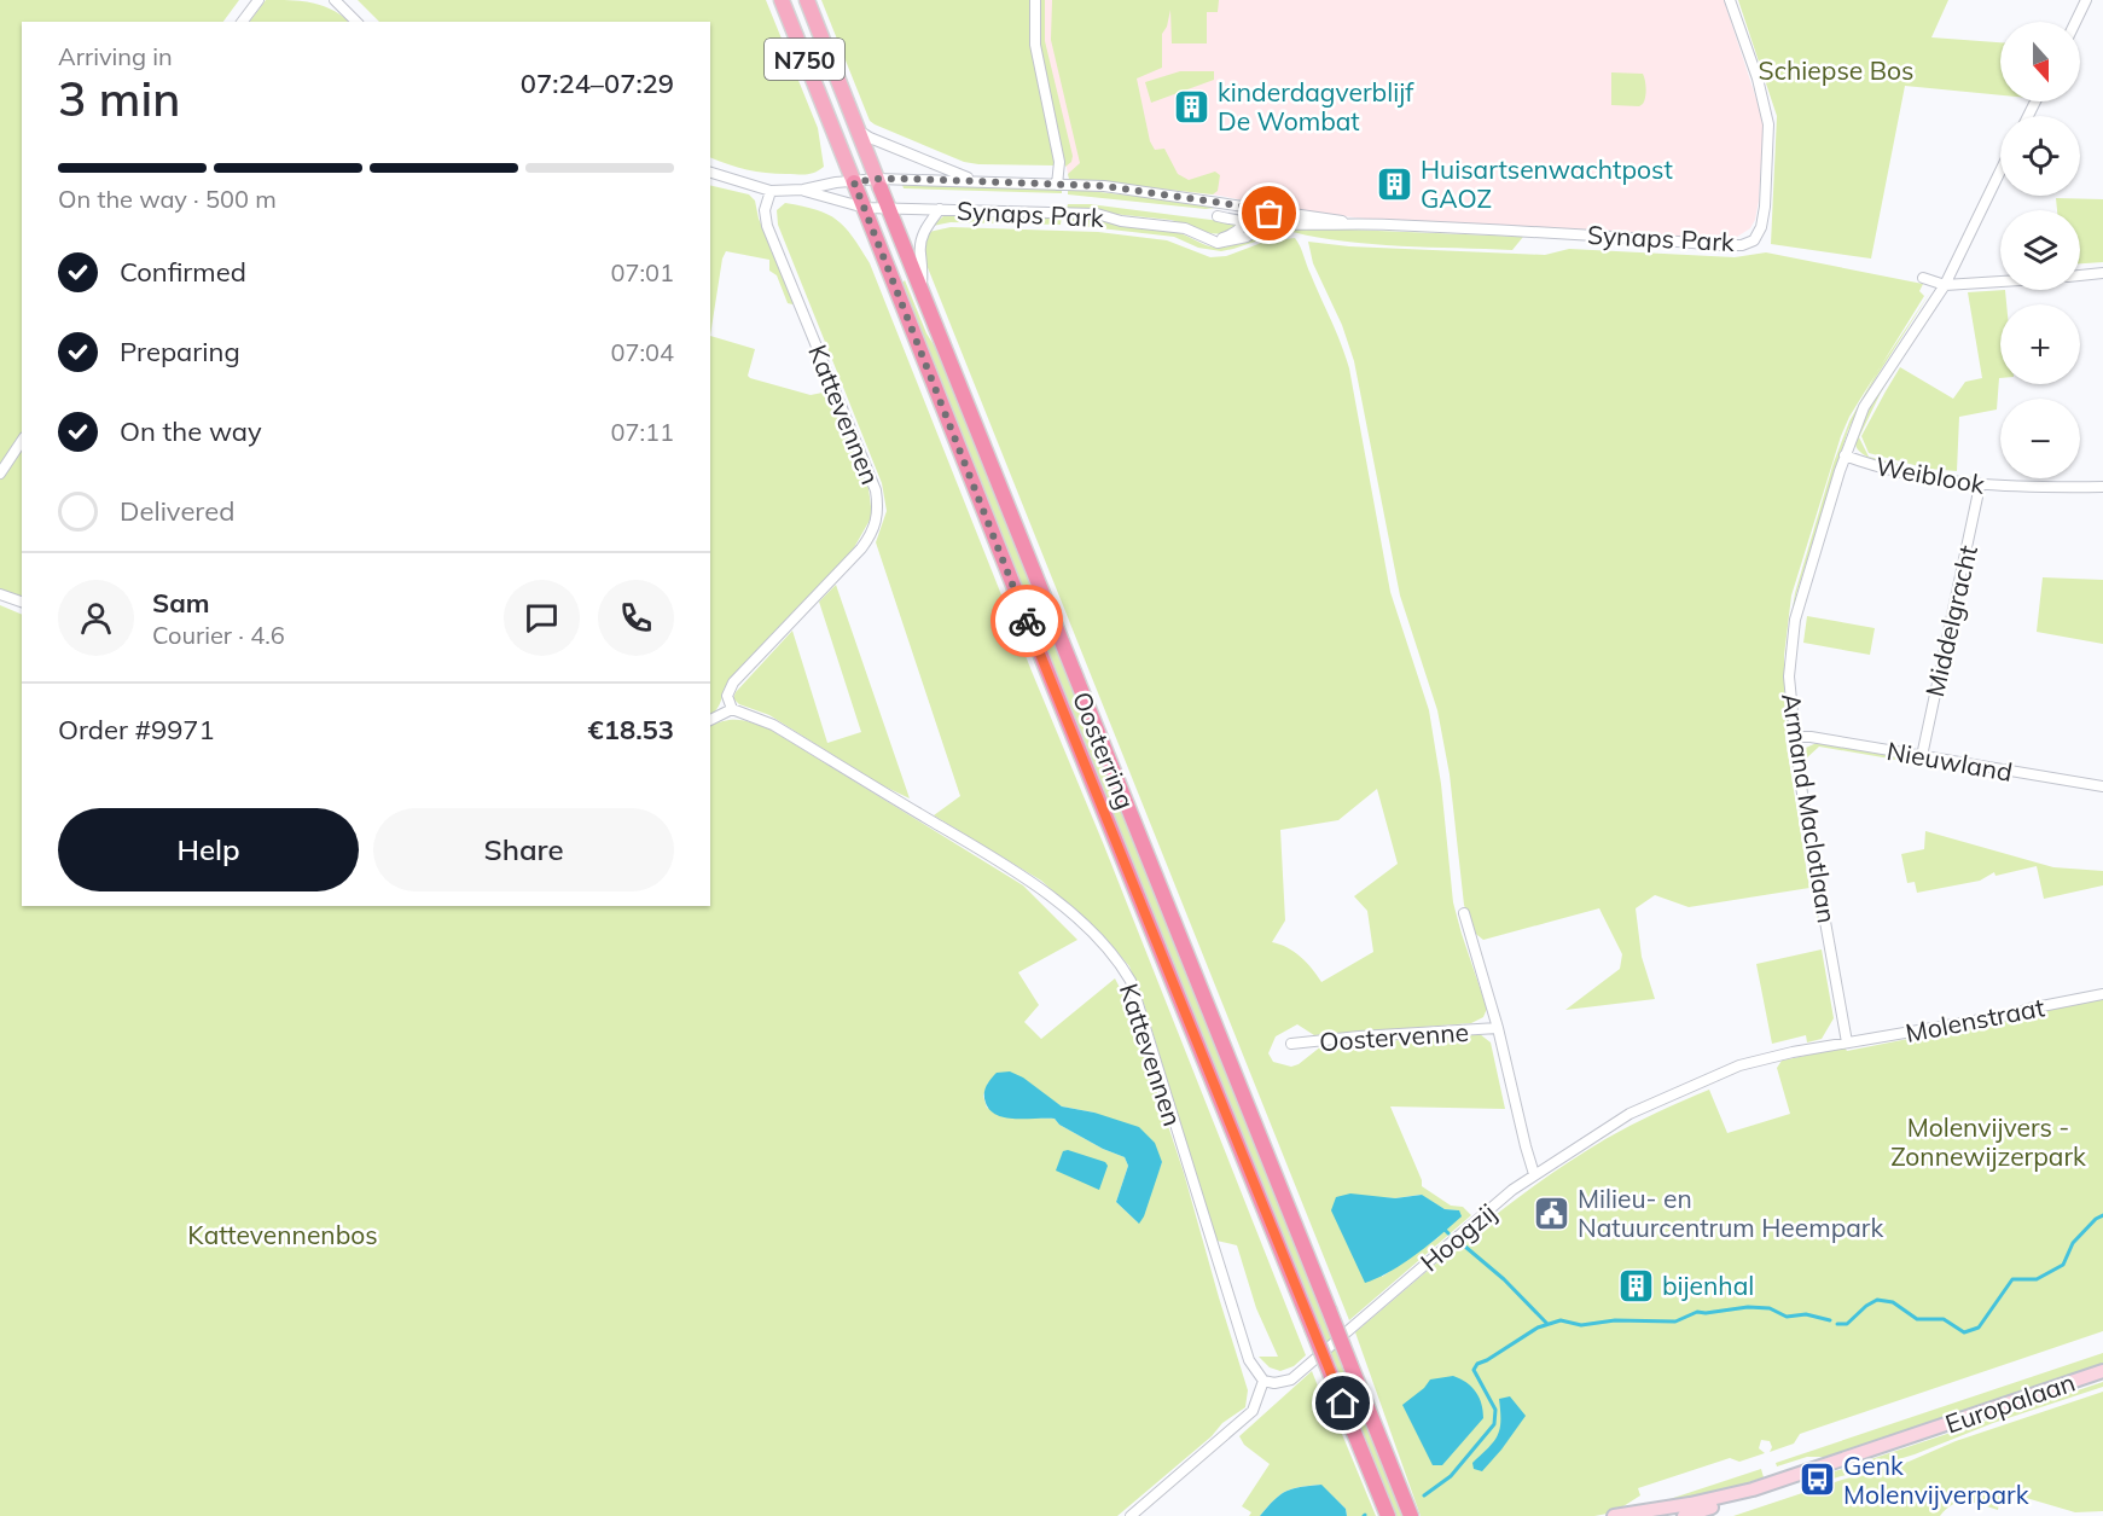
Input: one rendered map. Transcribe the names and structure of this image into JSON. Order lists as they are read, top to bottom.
{
  "streets": {
    "highway": ["N750", "Oosterring"],
    "main road": ["Europalaan"],
    "street": [
      "Synaps Park",
      "Kattevennen",
      "Weiblook",
      "Middelgracht",
      "Nieuwland",
      "Armand Maclotlaan",
      "Molenstraat",
      "Oostervenne",
      "Hoogzij"
    ]
  },
  "crossings": [
    ["Synaps Park", "Oosterring"],
    ["Kattevennen", "Hoogzij"],
    ["Weiblook", "Middelgracht"],
    ["Weiblook", "Armand Maclotlaan"],
    ["Middelgracht", "Nieuwland"],
    ["Nieuwland", "Armand Maclotlaan"],
    ["Armand Maclotlaan", "Molenstraat"],
    ["Armand Maclotlaan", "Hoogzij"],
    ["Molenstraat", "Hoogzij"],
    ["Oostervenne", "Hoogzij"]
  ],
  "parks": ["Schiepse Bos", "Molenvijvers - Zonnewijzerpark", "Kattevennenbos"],
  "places": {
    "building": ["kinderdagverblijf De Wombat", "Huisartsenwachtpost GAOZ", "bijenhal"],
    "public building": ["Milieu- en Natuurcentrum Heempark"],
    "bus stop": ["Genk Molenvijverpark"]
  },
  "north": "bottom",
  "page": {
    "map_buttons": ["+", "−"],
    "heading": ["3 min", "Arriving in", "07:24–07:29"],
    "panel": [
      "Sam",
      "Courier · 4.6",
      "Order #9971",
      "€18.53"
    ],
    "bar": "On the way · 500 m",
    "list": [
      ["Confirmed", "07:01"],
      ["Preparing", "07:04"],
      ["On the way", "07:11"],
      "Delivered"
    ],
    "buttons": ["Help", "Share"]
  }
}
